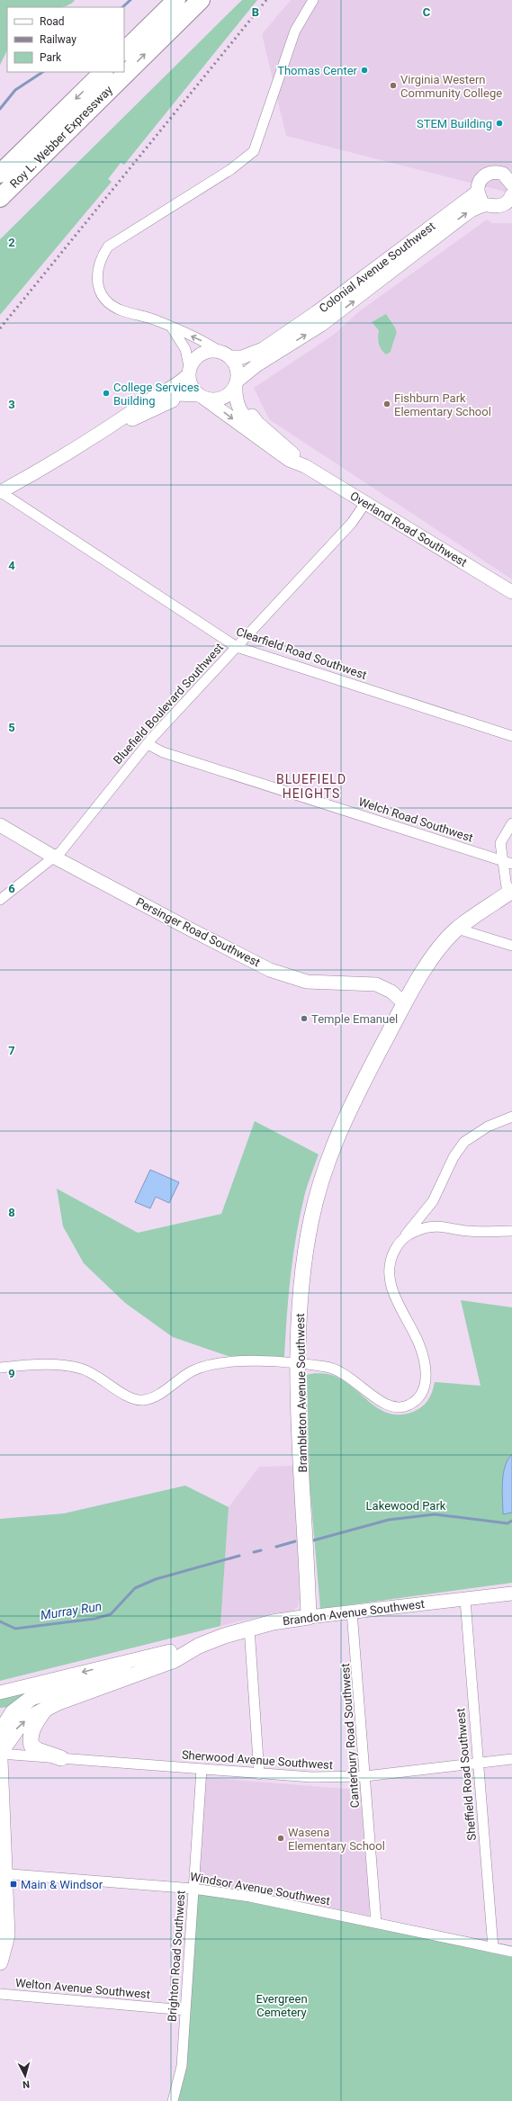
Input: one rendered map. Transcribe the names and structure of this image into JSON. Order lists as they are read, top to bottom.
{
  "streets": {
    "highway": ["Roy L. Webber Expressway"],
    "main road": [
      "Colonial Avenue Southwest",
      "Overland Road Southwest",
      "Persinger Road Southwest",
      "Brambleton Avenue Southwest",
      "Brandon Avenue Southwest"
    ],
    "street": [
      "Clearfield Road Southwest",
      "Bluefield Boulevard Southwest",
      "Welch Road Southwest",
      "Canterbury Road Southwest",
      "Sherwood Avenue Southwest",
      "Sheffield Road Southwest",
      "Windsor Avenue Southwest",
      "Brighton Road Southwest",
      "Welton Avenue Southwest"
    ]
  },
  "crossings": [
    ["Colonial Avenue Southwest", "Overland Road Southwest"],
    ["Overland Road Southwest", "Bluefield Boulevard Southwest"],
    ["Clearfield Road Southwest", "Bluefield Boulevard Southwest"],
    ["Bluefield Boulevard Southwest", "Welch Road Southwest"],
    ["Bluefield Boulevard Southwest", "Persinger Road Southwest"],
    ["Persinger Road Southwest", "Brambleton Avenue Southwest"],
    ["Brambleton Avenue Southwest", "Brandon Avenue Southwest"],
    ["Brandon Avenue Southwest", "Canterbury Road Southwest"],
    ["Brandon Avenue Southwest", "Sheffield Road Southwest"],
    ["Canterbury Road Southwest", "Sherwood Avenue Southwest"],
    ["Canterbury Road Southwest", "Windsor Avenue Southwest"],
    ["Sherwood Avenue Southwest", "Sheffield Road Southwest"],
    ["Sherwood Avenue Southwest", "Brighton Road Southwest"],
    ["Sheffield Road Southwest", "Windsor Avenue Southwest"],
    ["Windsor Avenue Southwest", "Brighton Road Southwest"],
    ["Brighton Road Southwest", "Welton Avenue Southwest"]
  ],
  "districts": ["BLUEFIELD HEIGHTS"],
  "water": ["Murray Run"],
  "parks": ["Lakewood Park", "Evergreen Cemetery"],
  "places": {
    "other": [
      "Thomas Center",
      "Virginia Western Community College",
      "STEM Building",
      "College Services Building",
      "Fishburn Park Elementary School",
      "Temple Emanuel",
      "Wasena Elementary School"
    ],
    "transit": ["Main & Windsor"]
  },
  "legend": ["Road", "Railway", "Park"],
  "north": "bottom",
  "grid": {
    "columns": ["B", "C"],
    "rows": [
      "2",
      "3",
      "4",
      "5",
      "6",
      "7",
      "8",
      "9"
    ]
  }
}
